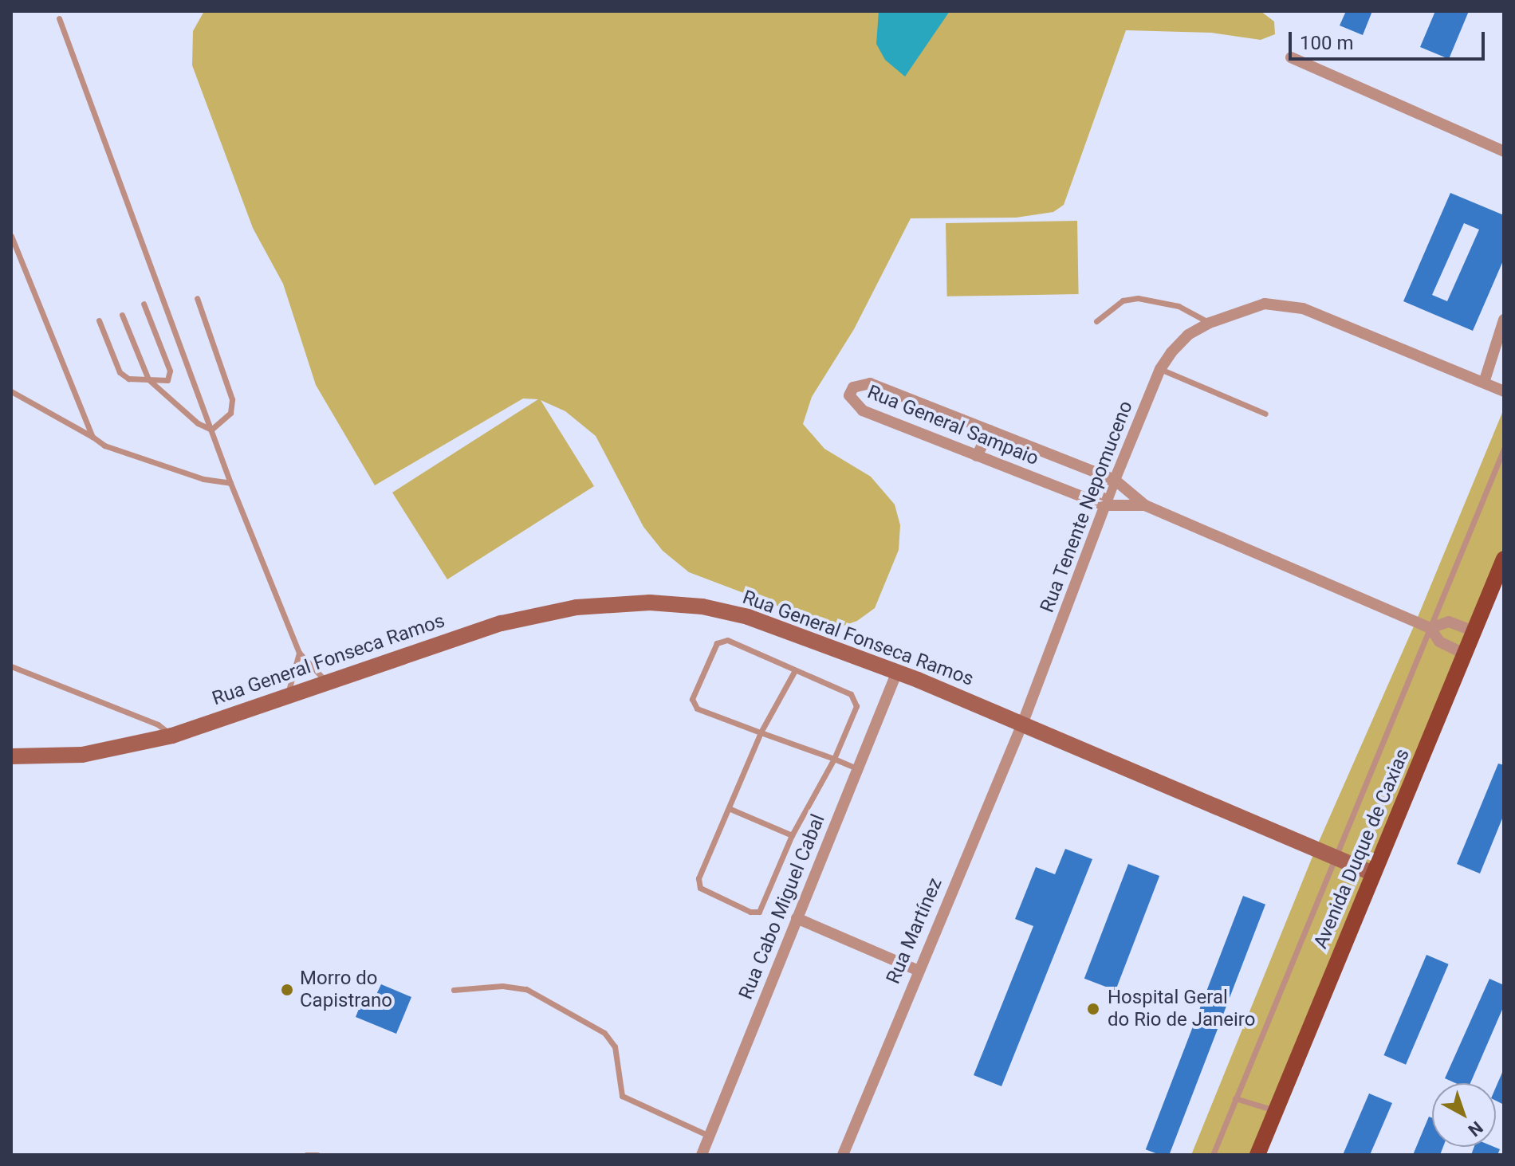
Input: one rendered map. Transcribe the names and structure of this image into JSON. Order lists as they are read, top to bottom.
{
  "streets": {
    "main road": ["Avenida Duque de Caxias"],
    "street": [
      "Rua General Sampaio",
      "Rua Tenente Nepomuceno",
      "Rua General Fonseca Ramos",
      "Rua Cabo Miguel Cabal",
      "Rua Martínez"
    ]
  },
  "crossings": [
    ["Rua General Sampaio", "Rua Tenente Nepomuceno"],
    ["Rua General Sampaio", "Avenida Duque de Caxias"],
    ["Rua Tenente Nepomuceno", "Rua General Fonseca Ramos"],
    ["Rua Tenente Nepomuceno", "Rua Martínez"],
    ["Rua General Fonseca Ramos", "Avenida Duque de Caxias"],
    ["Rua General Fonseca Ramos", "Rua Cabo Miguel Cabal"],
    ["Rua General Fonseca Ramos", "Rua Martínez"]
  ],
  "places": ["Morro do Capistrano", "Hospital Geral do Rio de Janeiro"],
  "scale_bar": "100 m",
  "north": "bottom right"
}
